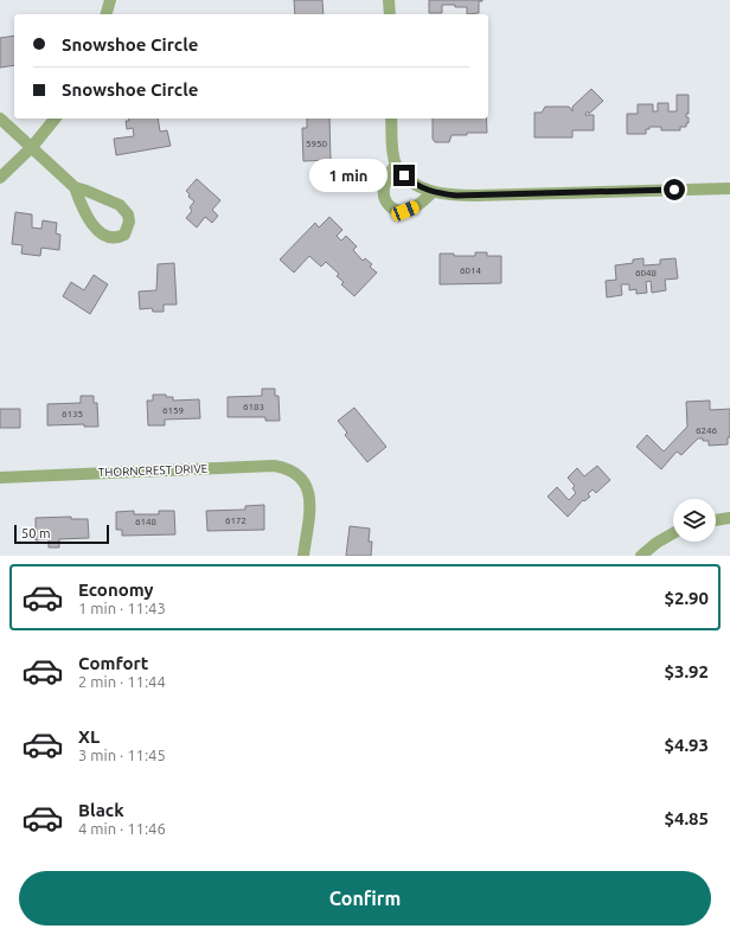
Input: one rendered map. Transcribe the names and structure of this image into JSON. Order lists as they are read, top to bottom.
{
  "streets": {
    "street": ["THORNCREST DRIVE"]
  },
  "house_numbers": [
    "5950",
    "6014",
    "6048",
    "6183",
    "6159",
    "6135",
    "6246",
    "6172",
    "6148"
  ],
  "scale_bar": "50 m",
  "page": {
    "banner": ["Snowshoe Circle", "Snowshoe Circle"],
    "bubble": "1 min",
    "scale": "50 m",
    "list": [
      {
        "name": "Economy",
        "note": "1 min · 11:43",
        "value": "$2.90"
      },
      {
        "name": "Comfort",
        "note": "2 min · 11:44",
        "value": "$3.92"
      },
      {
        "name": "XL",
        "note": "3 min · 11:45",
        "value": "$4.93"
      },
      {
        "name": "Black",
        "note": "4 min · 11:46",
        "value": "$4.85"
      }
    ],
    "buttons": "Confirm"
  }
}
